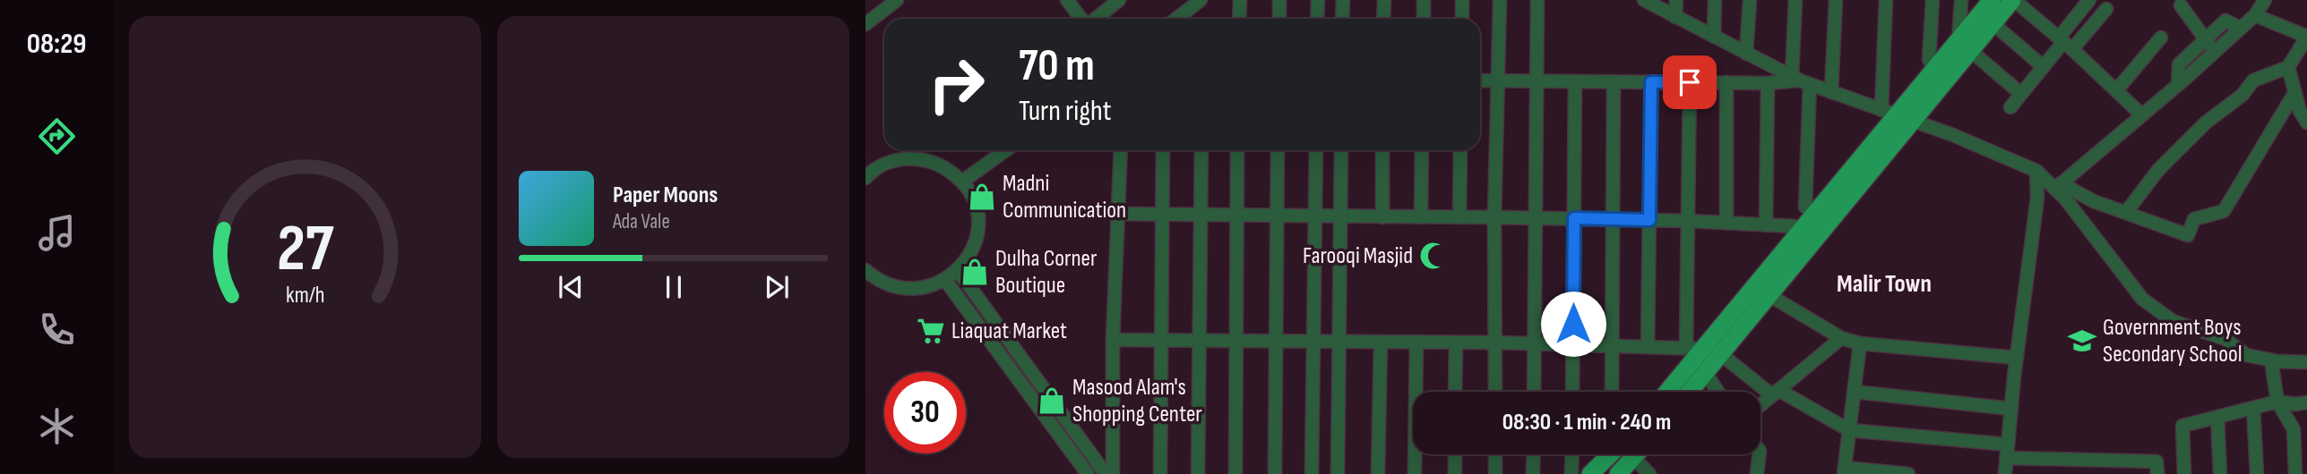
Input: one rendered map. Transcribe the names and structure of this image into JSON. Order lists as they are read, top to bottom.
{
  "districts": ["Malir Town"],
  "places": {
    "shop": ["Madni Communication", "Dulha Corner Boutique", "Masood Alam's Shopping Center"],
    "mosque": ["Farooqi Masjid"],
    "supermarket": ["Liaquat Market"],
    "school or university": ["Government Boys Secondary School"]
  },
  "page": {
    "tabs": "08:29",
    "turn": ["70 m", "Turn right"],
    "song": ["Paper Moons", "Ada Vale"],
    "limit": "30",
    "trip": "08:30 · 1 min · 240 m",
    "gauge": ["27", "km/h"]
  }
}
